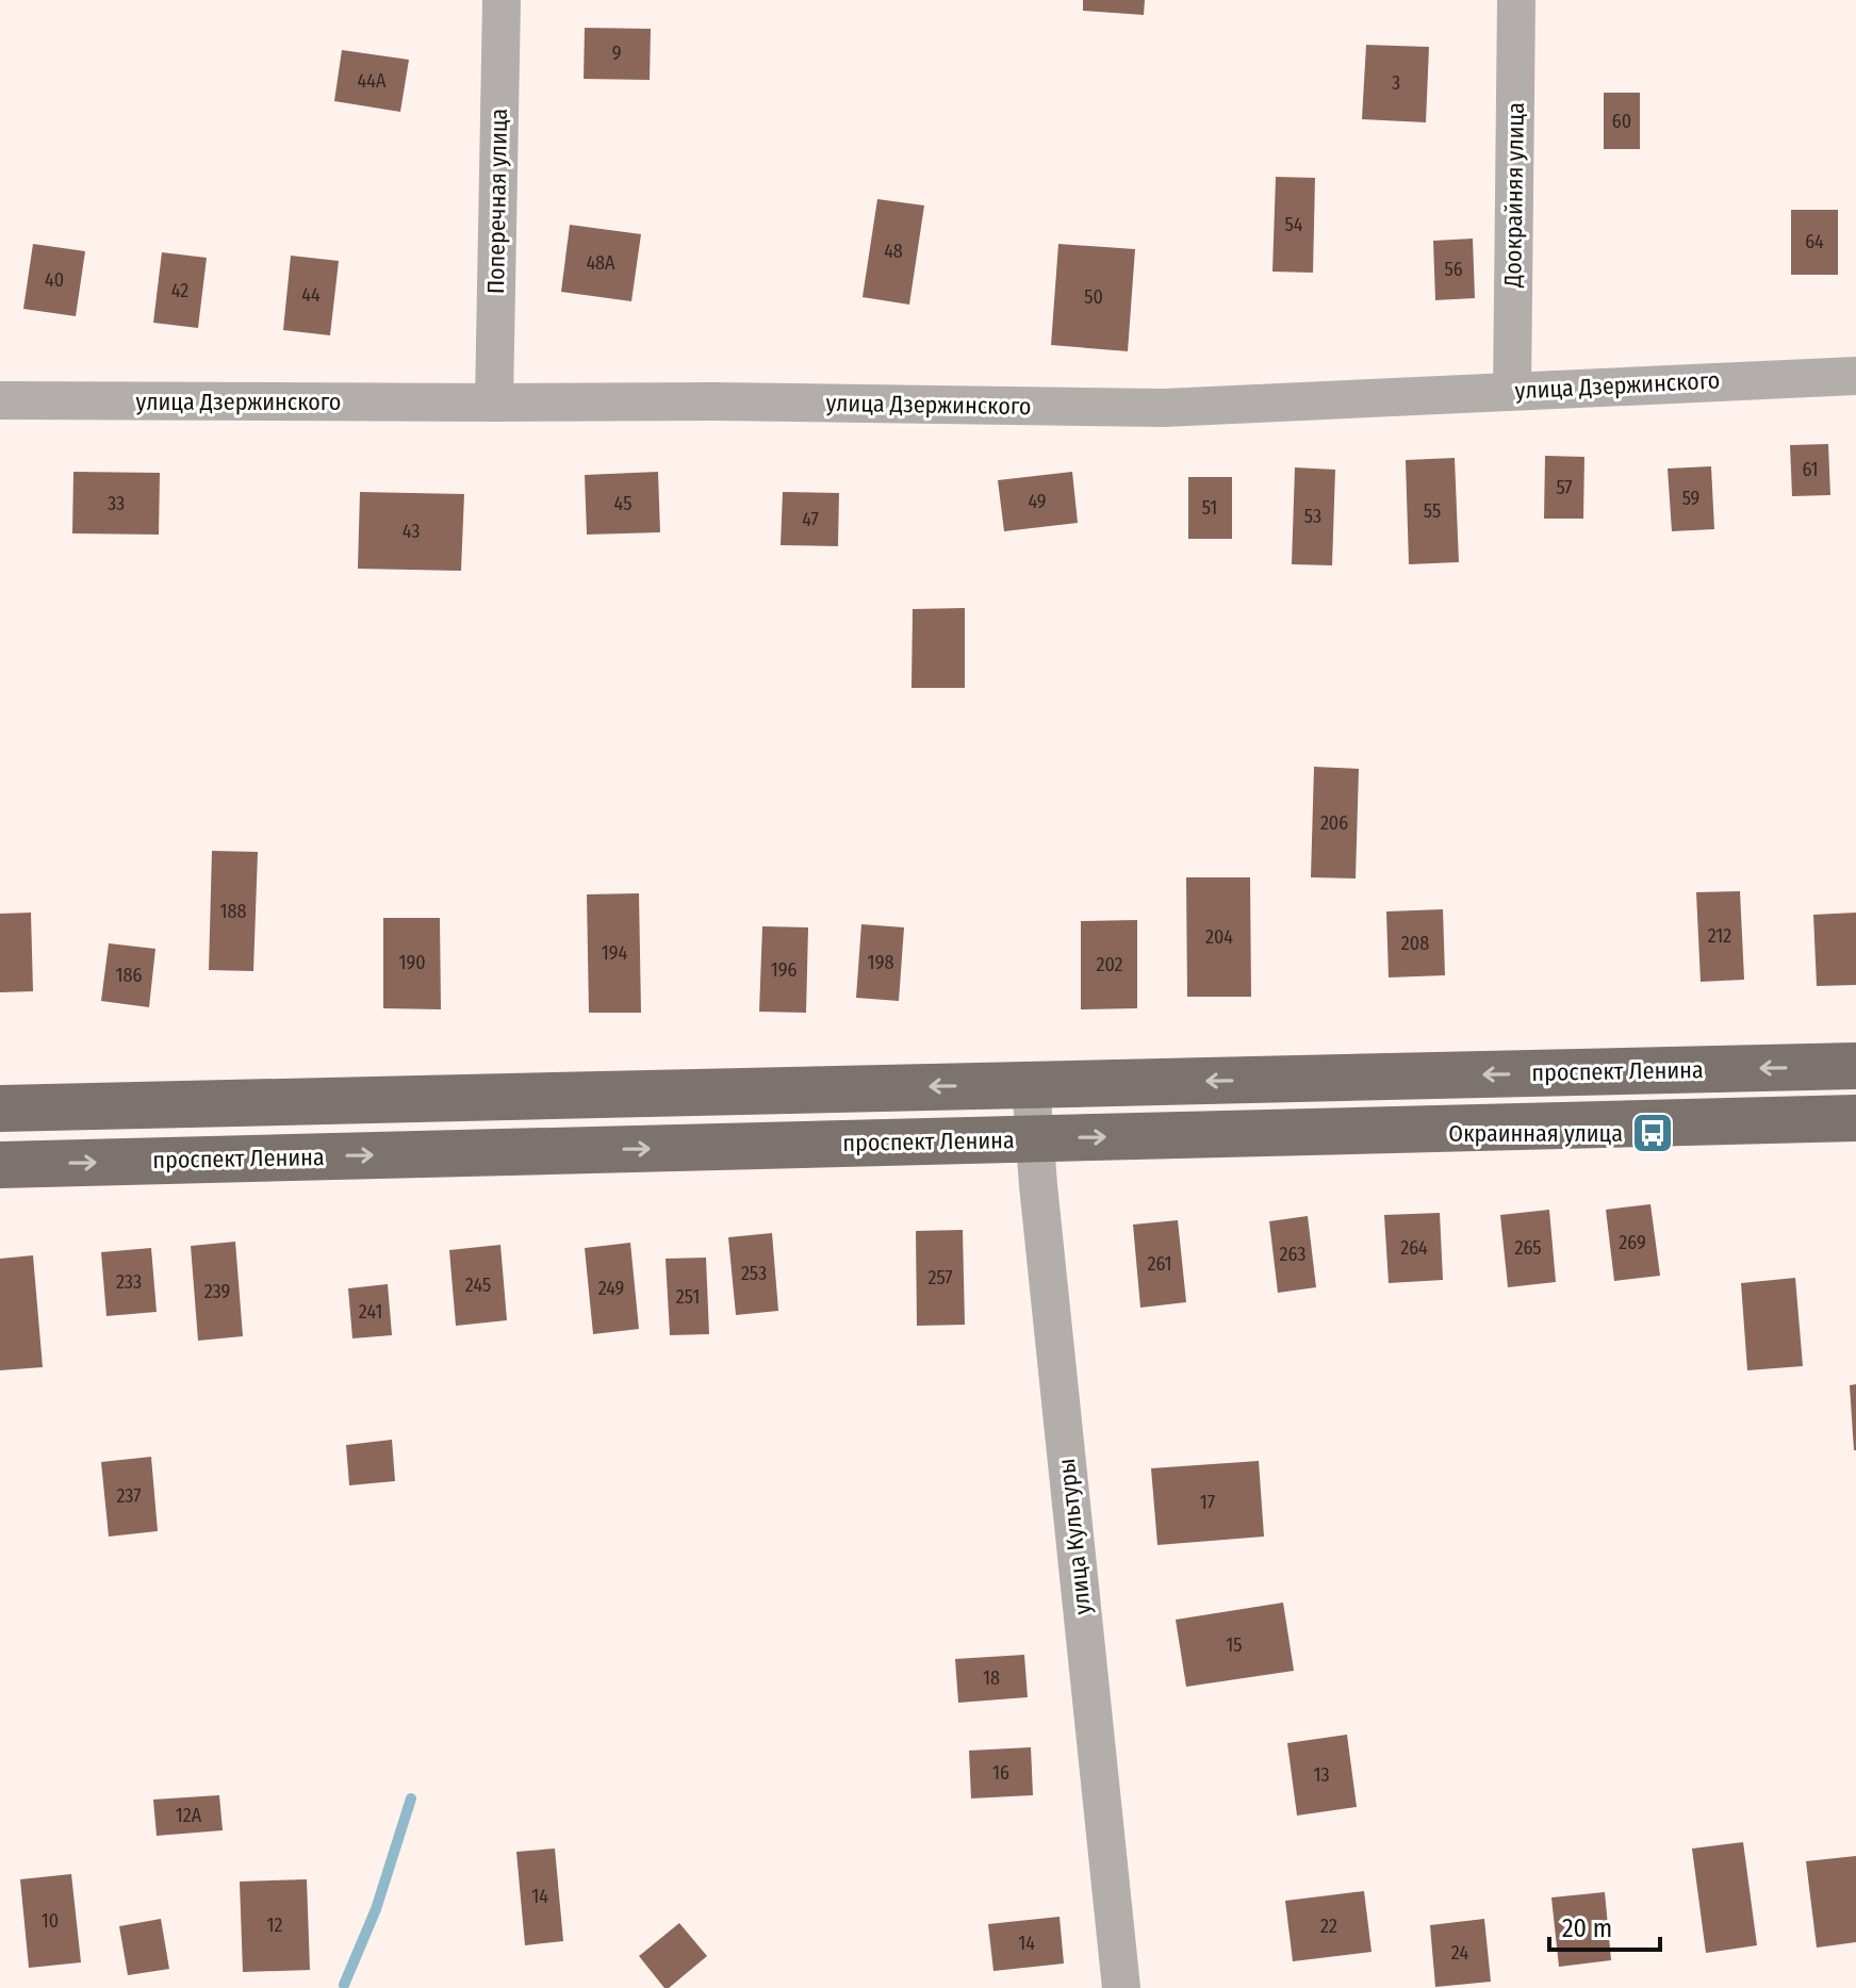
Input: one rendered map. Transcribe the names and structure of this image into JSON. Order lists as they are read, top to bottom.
{
  "streets": {
    "main road": ["проспект Ленина"],
    "street": [
      "Доокрайняя улица",
      "Поперечная улица",
      "улица Дзержинского",
      "улица Культуры"
    ]
  },
  "crossings": [
    ["Доокрайняя улица", "улица Дзержинского"],
    ["Поперечная улица", "улица Дзержинского"],
    ["проспект Ленина", "улица Культуры"]
  ],
  "places": {
    "bus stop": ["Окраинная улица"]
  },
  "house_numbers": [
    "9",
    "44А",
    "3",
    "60",
    "54",
    "64",
    "48",
    "48А",
    "56",
    "40",
    "42",
    "44",
    "50",
    "61",
    "57",
    "59",
    "49",
    "33",
    "45",
    "51",
    "55",
    "53",
    "47",
    "43",
    "206",
    "188",
    "212",
    "204",
    "208",
    "194",
    "190",
    "198",
    "202",
    "196",
    "186",
    "269",
    "264",
    "265",
    "263",
    "261",
    "253",
    "257",
    "233",
    "245",
    "249",
    "239",
    "251",
    "241",
    "237",
    "17",
    "15",
    "18",
    "16",
    "13",
    "12А",
    "14",
    "10",
    "12",
    "22",
    "14",
    "24"
  ],
  "scale_bar": "20 m"
}
